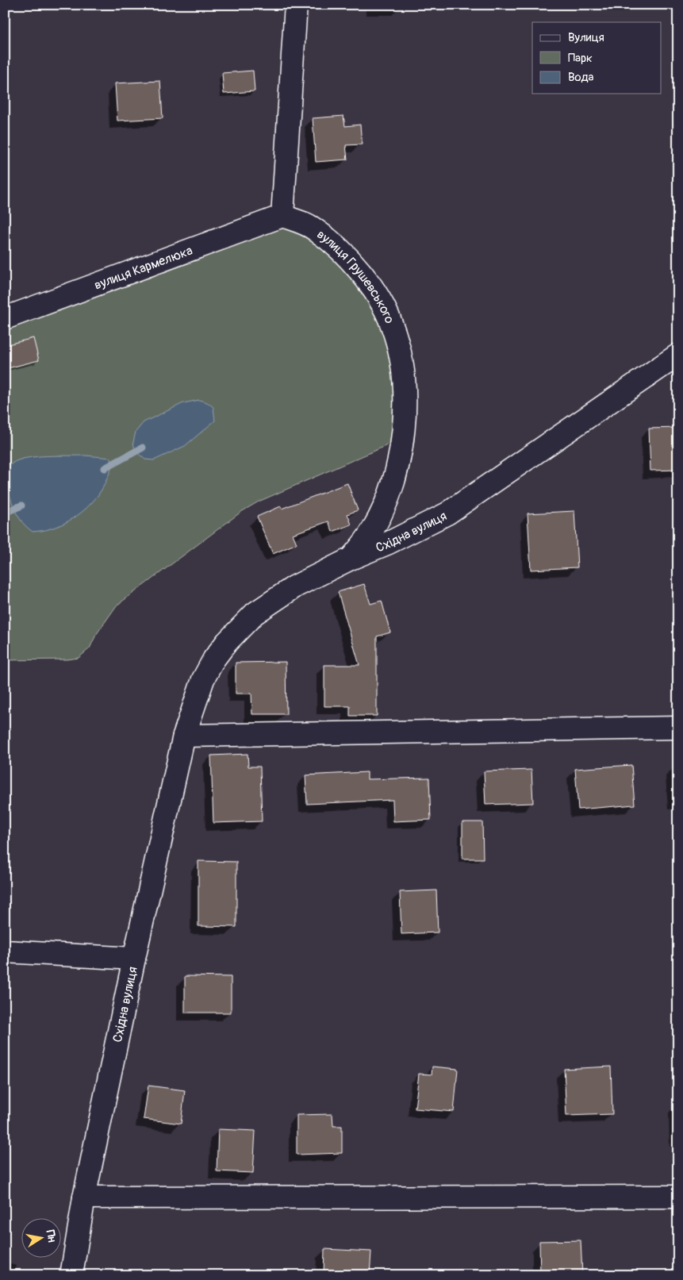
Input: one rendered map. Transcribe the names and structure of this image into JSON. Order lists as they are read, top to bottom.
{
  "streets": {
    "street": ["вулиця Кармелюка", "вулиця Грушевського", "Східна вулиця"]
  },
  "crossings": [
    ["вулиця Кармелюка", "вулиця Грушевського"],
    ["вулиця Грушевського", "Східна вулиця"]
  ],
  "legend": ["Вулиця", "Парк", "Вода"],
  "north": "right"
}
